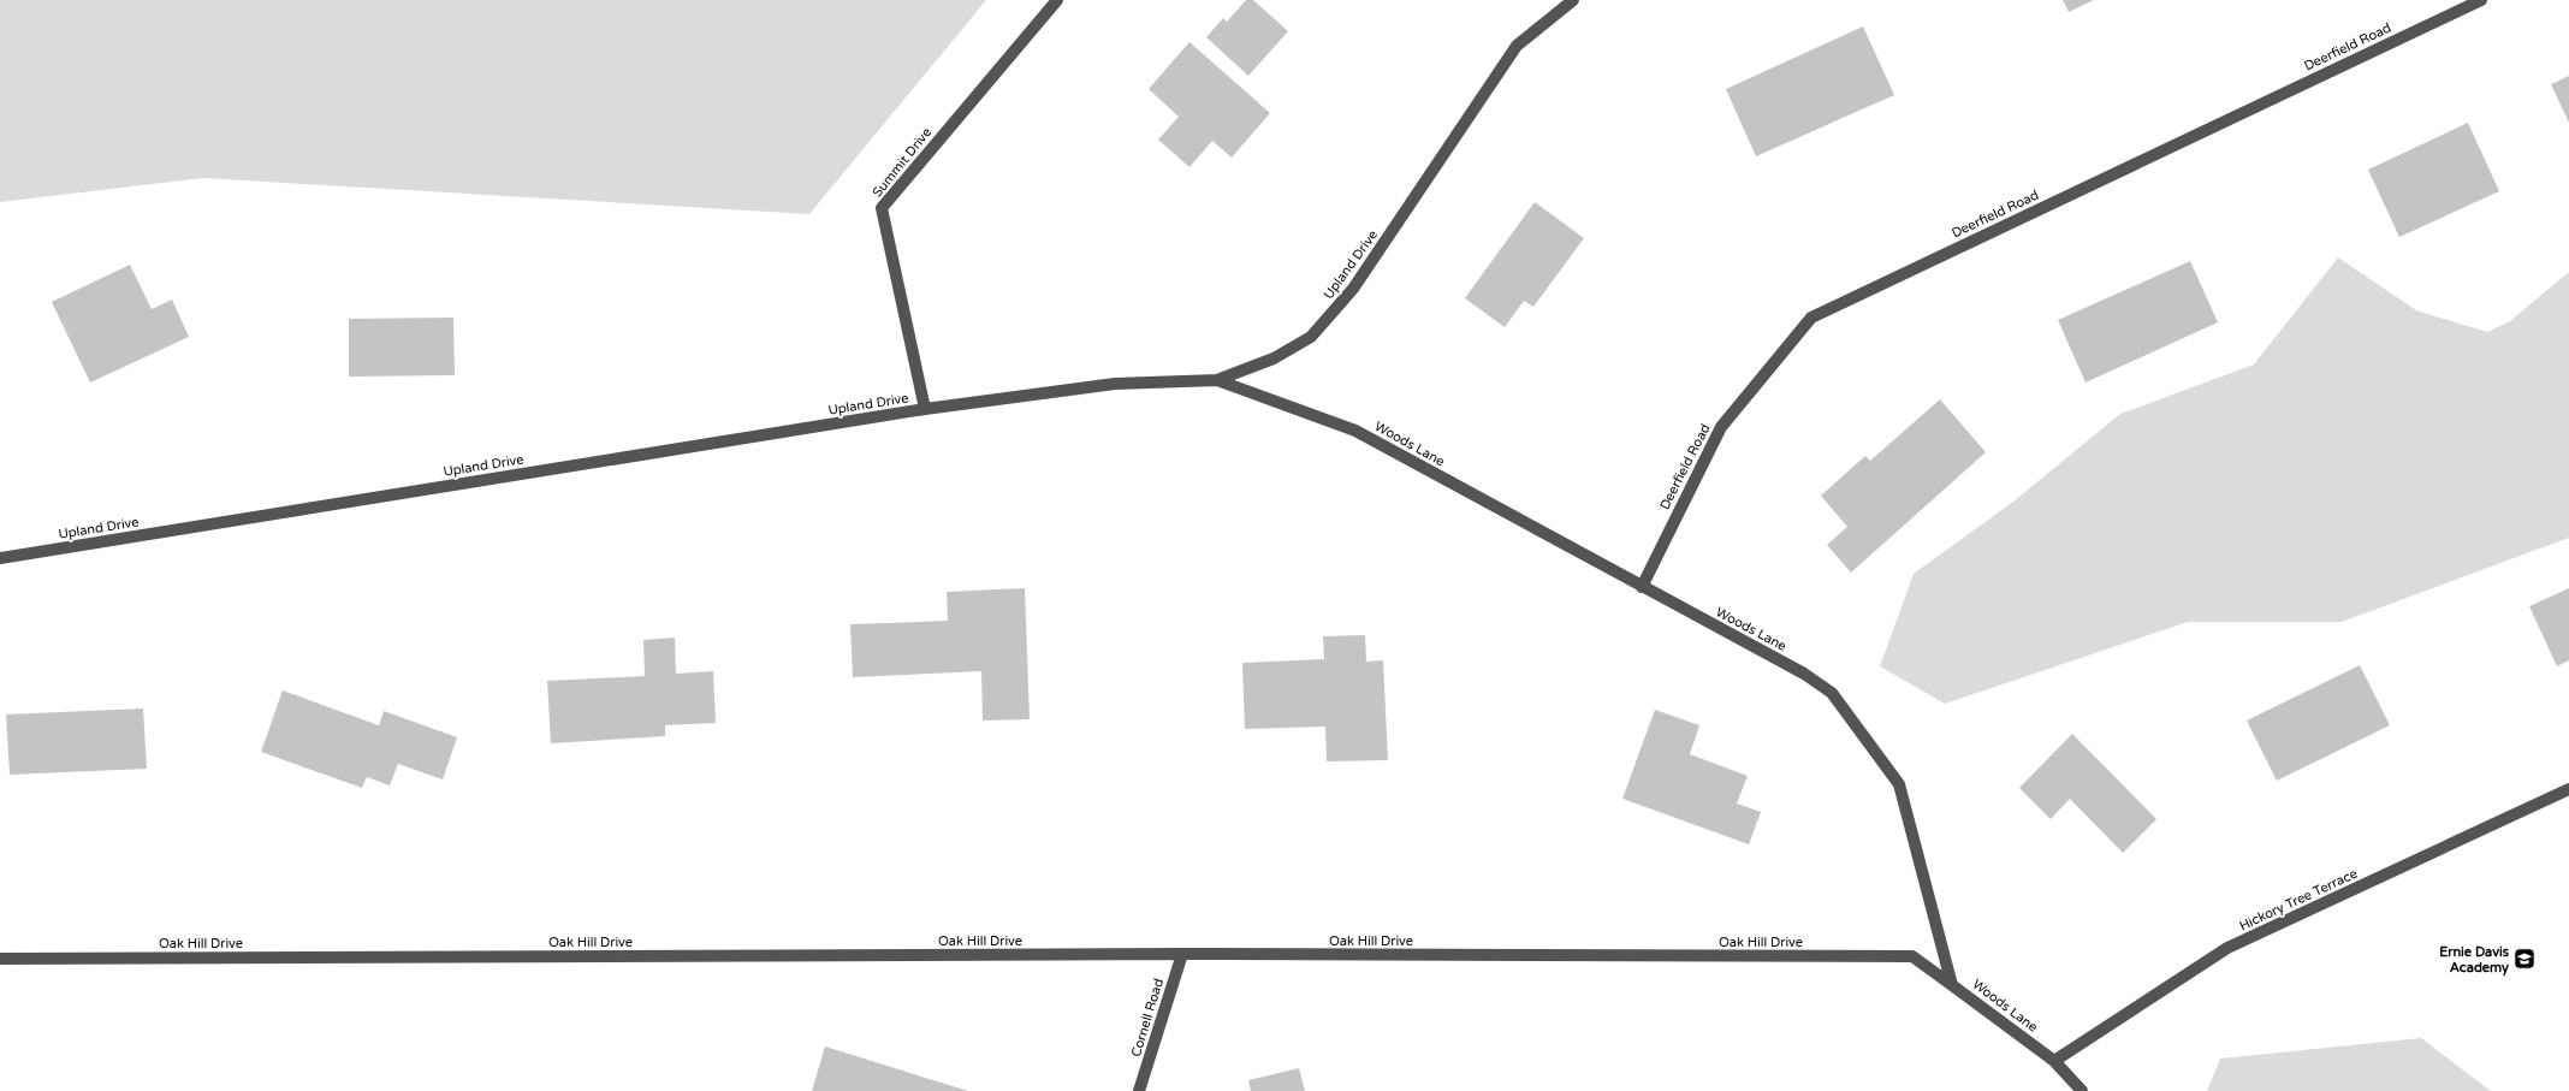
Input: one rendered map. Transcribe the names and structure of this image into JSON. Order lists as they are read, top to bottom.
{
  "streets": {
    "street": [
      "Deerfield Road",
      "Summit Drive",
      "Upland Drive",
      "Woods Lane",
      "Hickory Tree Terrace",
      "Oak Hill Drive",
      "Cornell Road"
    ]
  },
  "crossings": [
    ["Deerfield Road", "Woods Lane"],
    ["Summit Drive", "Upland Drive"],
    ["Upland Drive", "Woods Lane"],
    ["Woods Lane", "Hickory Tree Terrace"],
    ["Woods Lane", "Oak Hill Drive"],
    ["Oak Hill Drive", "Cornell Road"]
  ],
  "places": {
    "school or university": ["Ernie Davis Academy"]
  }
}
